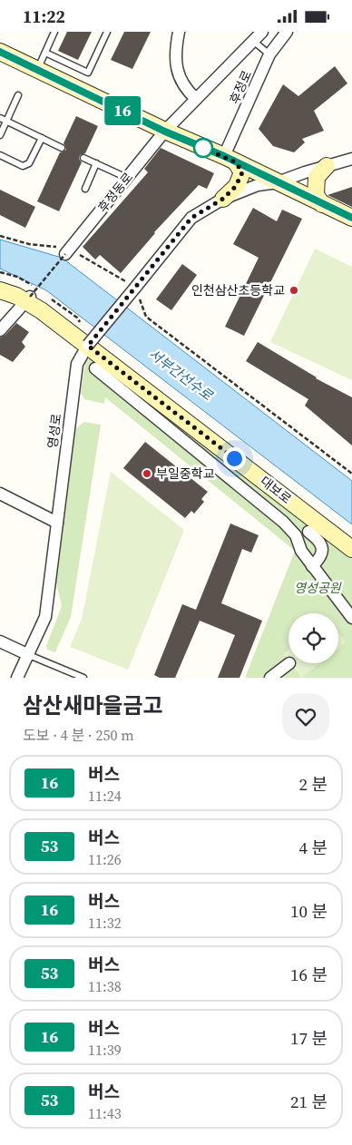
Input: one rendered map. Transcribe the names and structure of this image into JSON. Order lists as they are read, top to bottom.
{
  "streets": {
    "street": [
      "후정로",
      "후정동로",
      "영성로",
      "대보로"
    ]
  },
  "crossings": [
    ["영성로", "대보로"]
  ],
  "water": ["서부간선수로"],
  "parks": ["영성공원"],
  "places": ["인천삼산초등학교", "부일중학교"],
  "lines": ["bus line 16"],
  "page": {
    "status": "11:22",
    "on_map": "16",
    "heading": ["삼산새마을금고", "도보 · 4 분 · 250 m"],
    "list": [
      {
        "mark": "16",
        "name": "버스",
        "note": "11:24",
        "value": "2 분"
      },
      {
        "mark": "53",
        "name": "버스",
        "note": "11:26",
        "value": "4 분"
      },
      {
        "mark": "16",
        "name": "버스",
        "note": "11:32",
        "value": "10 분"
      },
      {
        "mark": "53",
        "name": "버스",
        "note": "11:38",
        "value": "16 분"
      },
      {
        "mark": "16",
        "name": "버스",
        "note": "11:39",
        "value": "17 분"
      },
      {
        "mark": "53",
        "name": "버스",
        "note": "11:43",
        "value": "21 분"
      }
    ]
  }
}
